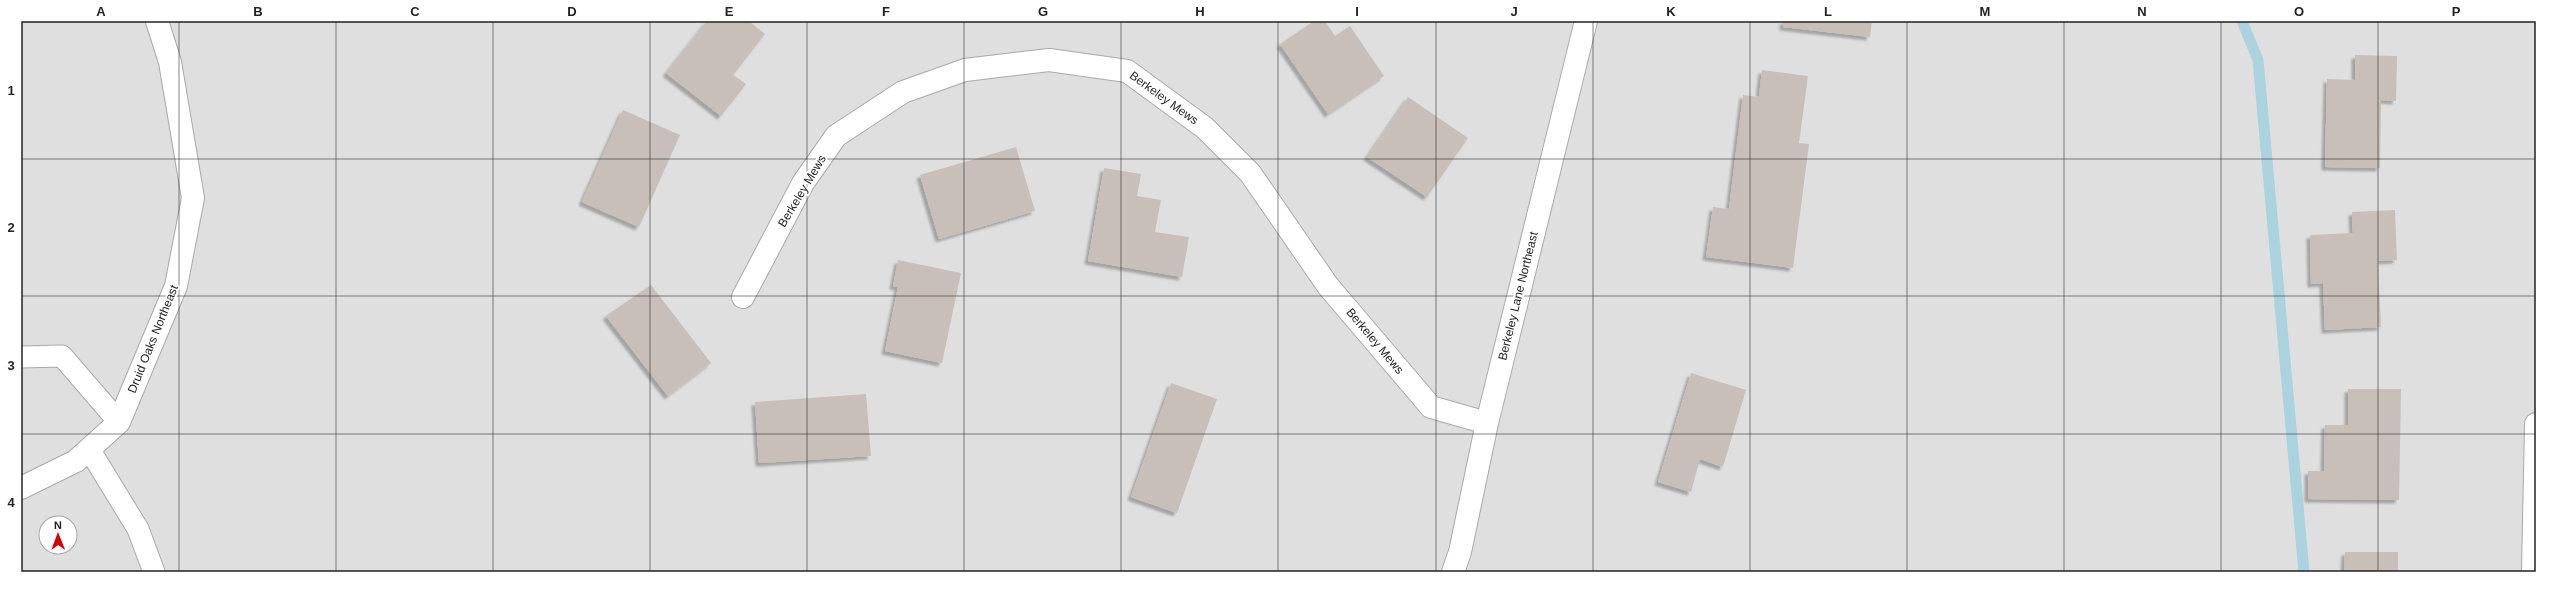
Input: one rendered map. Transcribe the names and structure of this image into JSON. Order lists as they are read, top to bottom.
{
  "streets": {
    "street": ["Berkeley Mews", "Berkeley Lane Northeast", "Druid Oaks Northeast"]
  },
  "crossings": [
    ["Berkeley Mews", "Berkeley Lane Northeast"]
  ],
  "north": "top",
  "grid": {
    "columns": [
      "A",
      "B",
      "C",
      "D",
      "E",
      "F",
      "G",
      "H",
      "I",
      "J",
      "K",
      "L",
      "M",
      "N",
      "O",
      "P"
    ],
    "rows": [
      "1",
      "2",
      "3",
      "4"
    ]
  }
}
